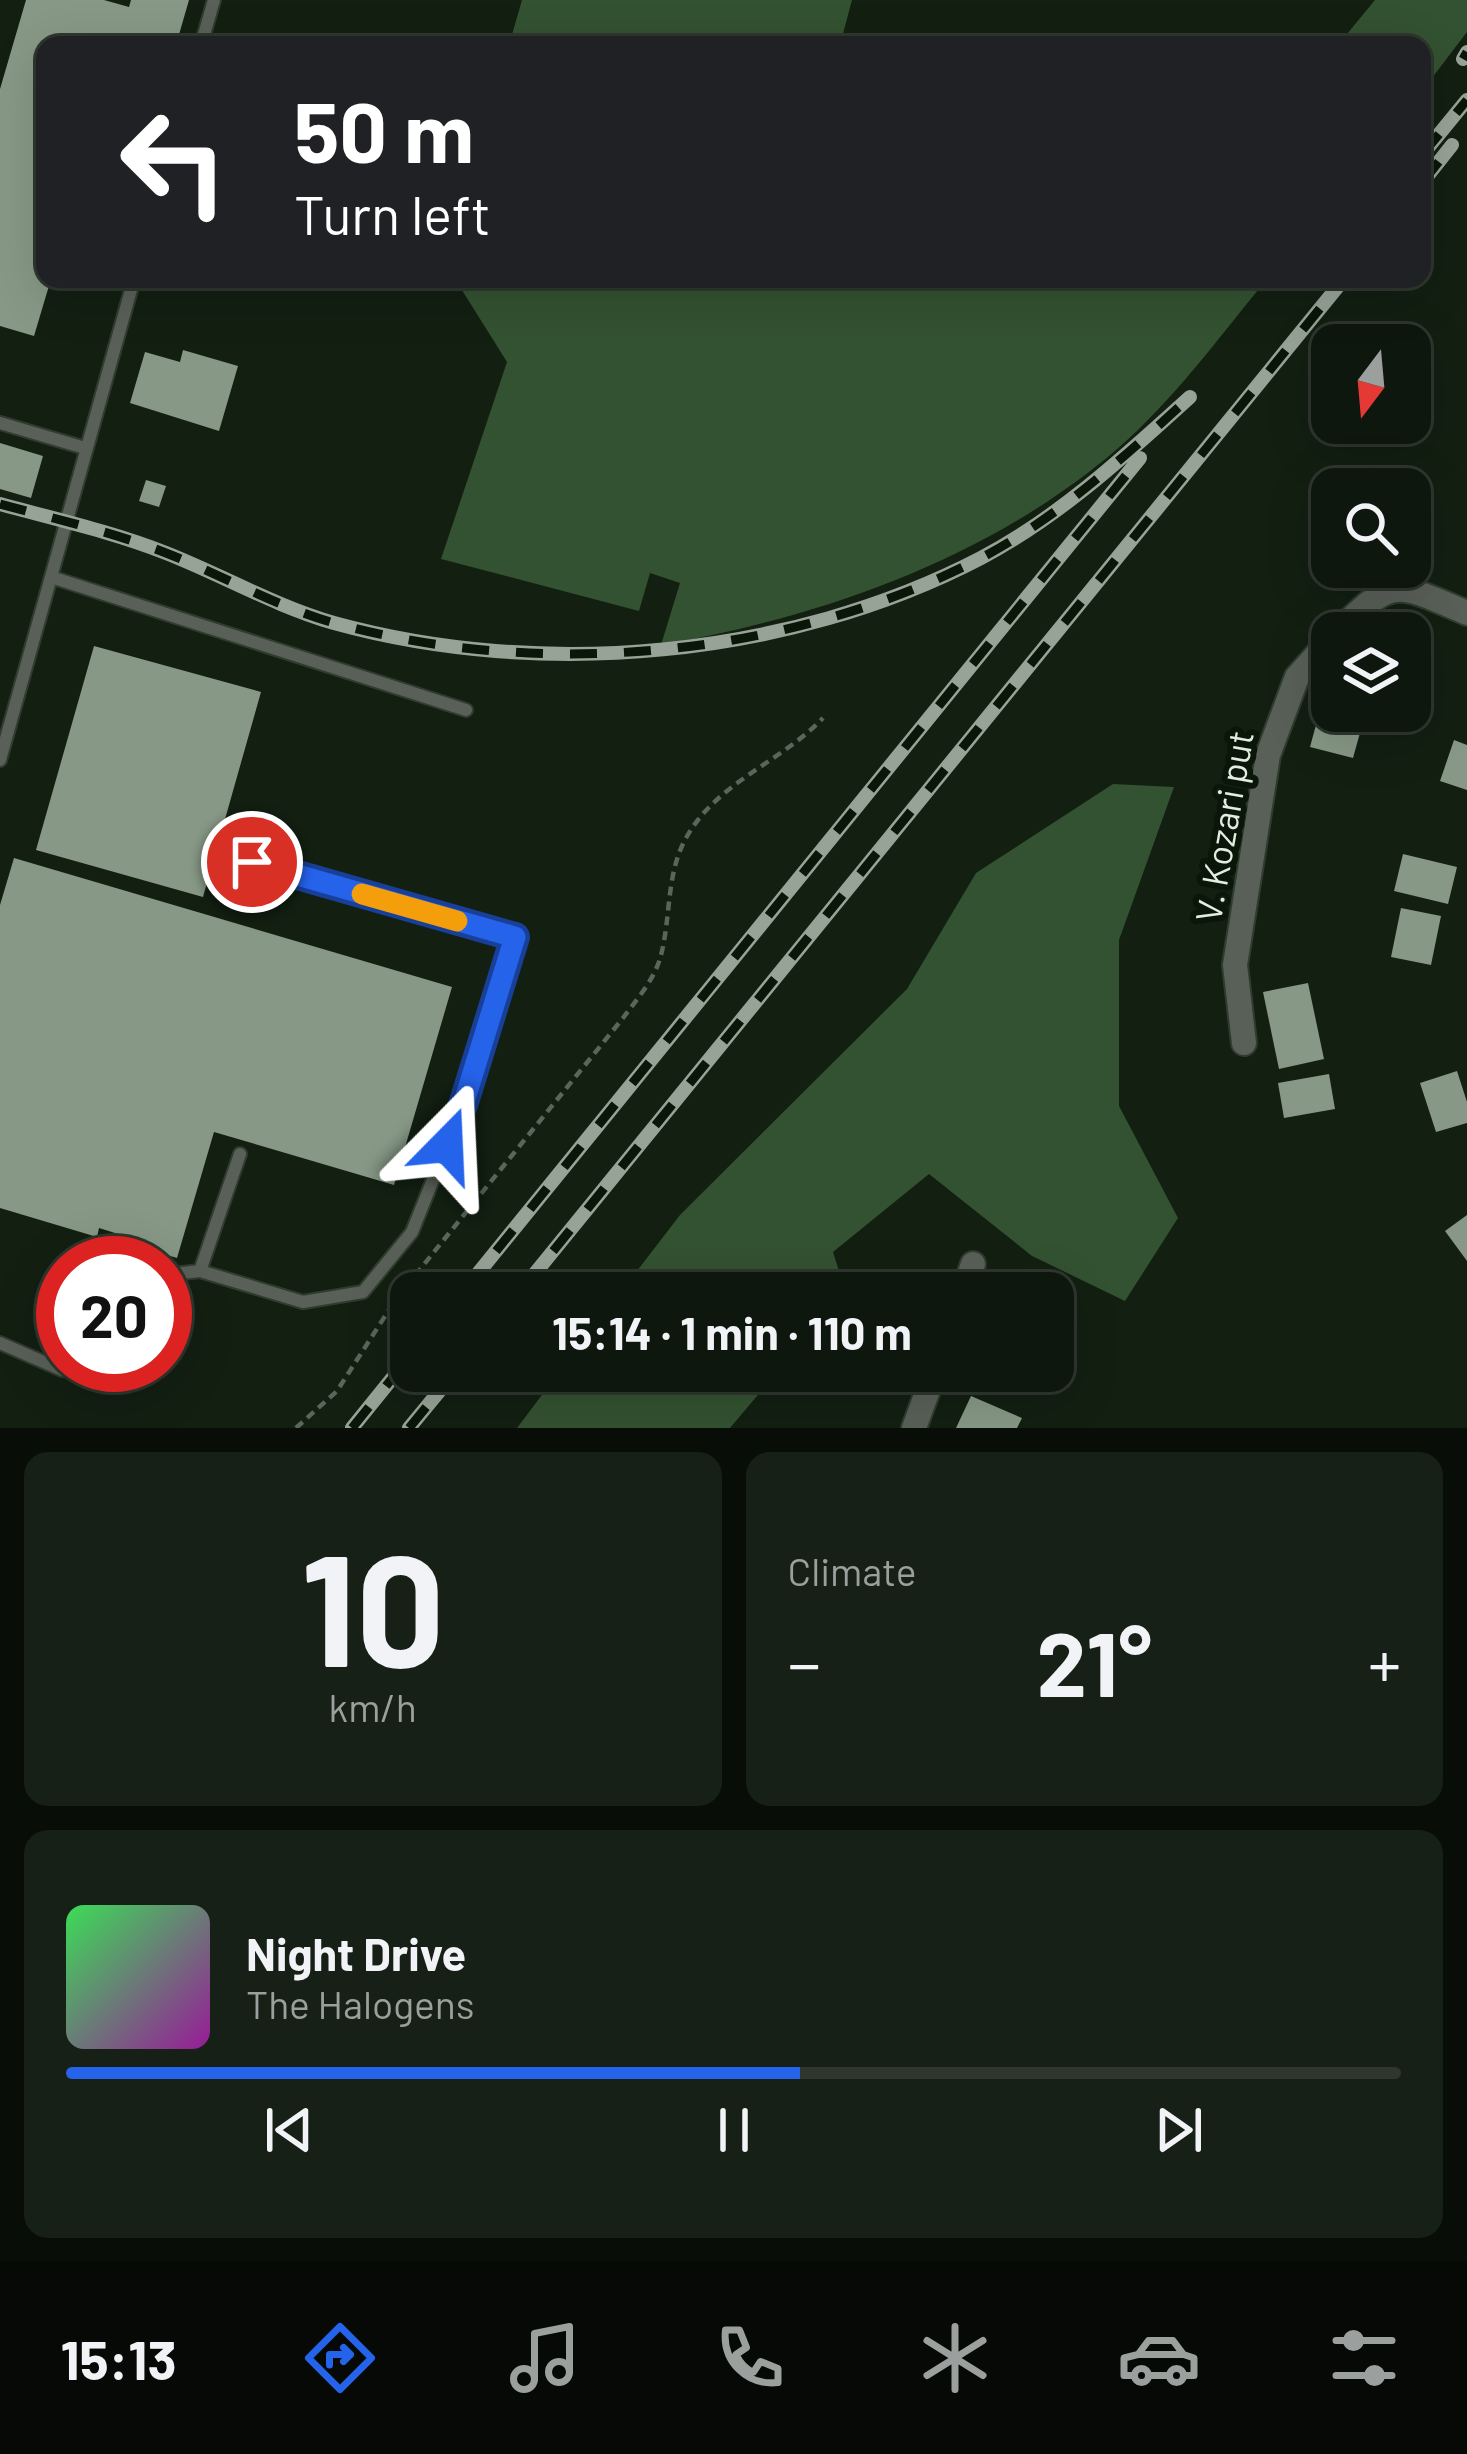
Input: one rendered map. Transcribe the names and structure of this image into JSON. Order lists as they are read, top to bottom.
{
  "streets": {
    "street": ["V. Kozari put"]
  },
  "north": "bottom",
  "page": {
    "turn": ["50 m", "Turn left"],
    "limit": "20",
    "trip": "15:14 · 1 min · 110 m",
    "tile": [
      ["10", "km/h"],
      "Climate"
    ],
    "heat": ["−", "21°", "+"],
    "song": ["Night Drive", "The Halogens"],
    "tabs": "15:13"
  }
}
